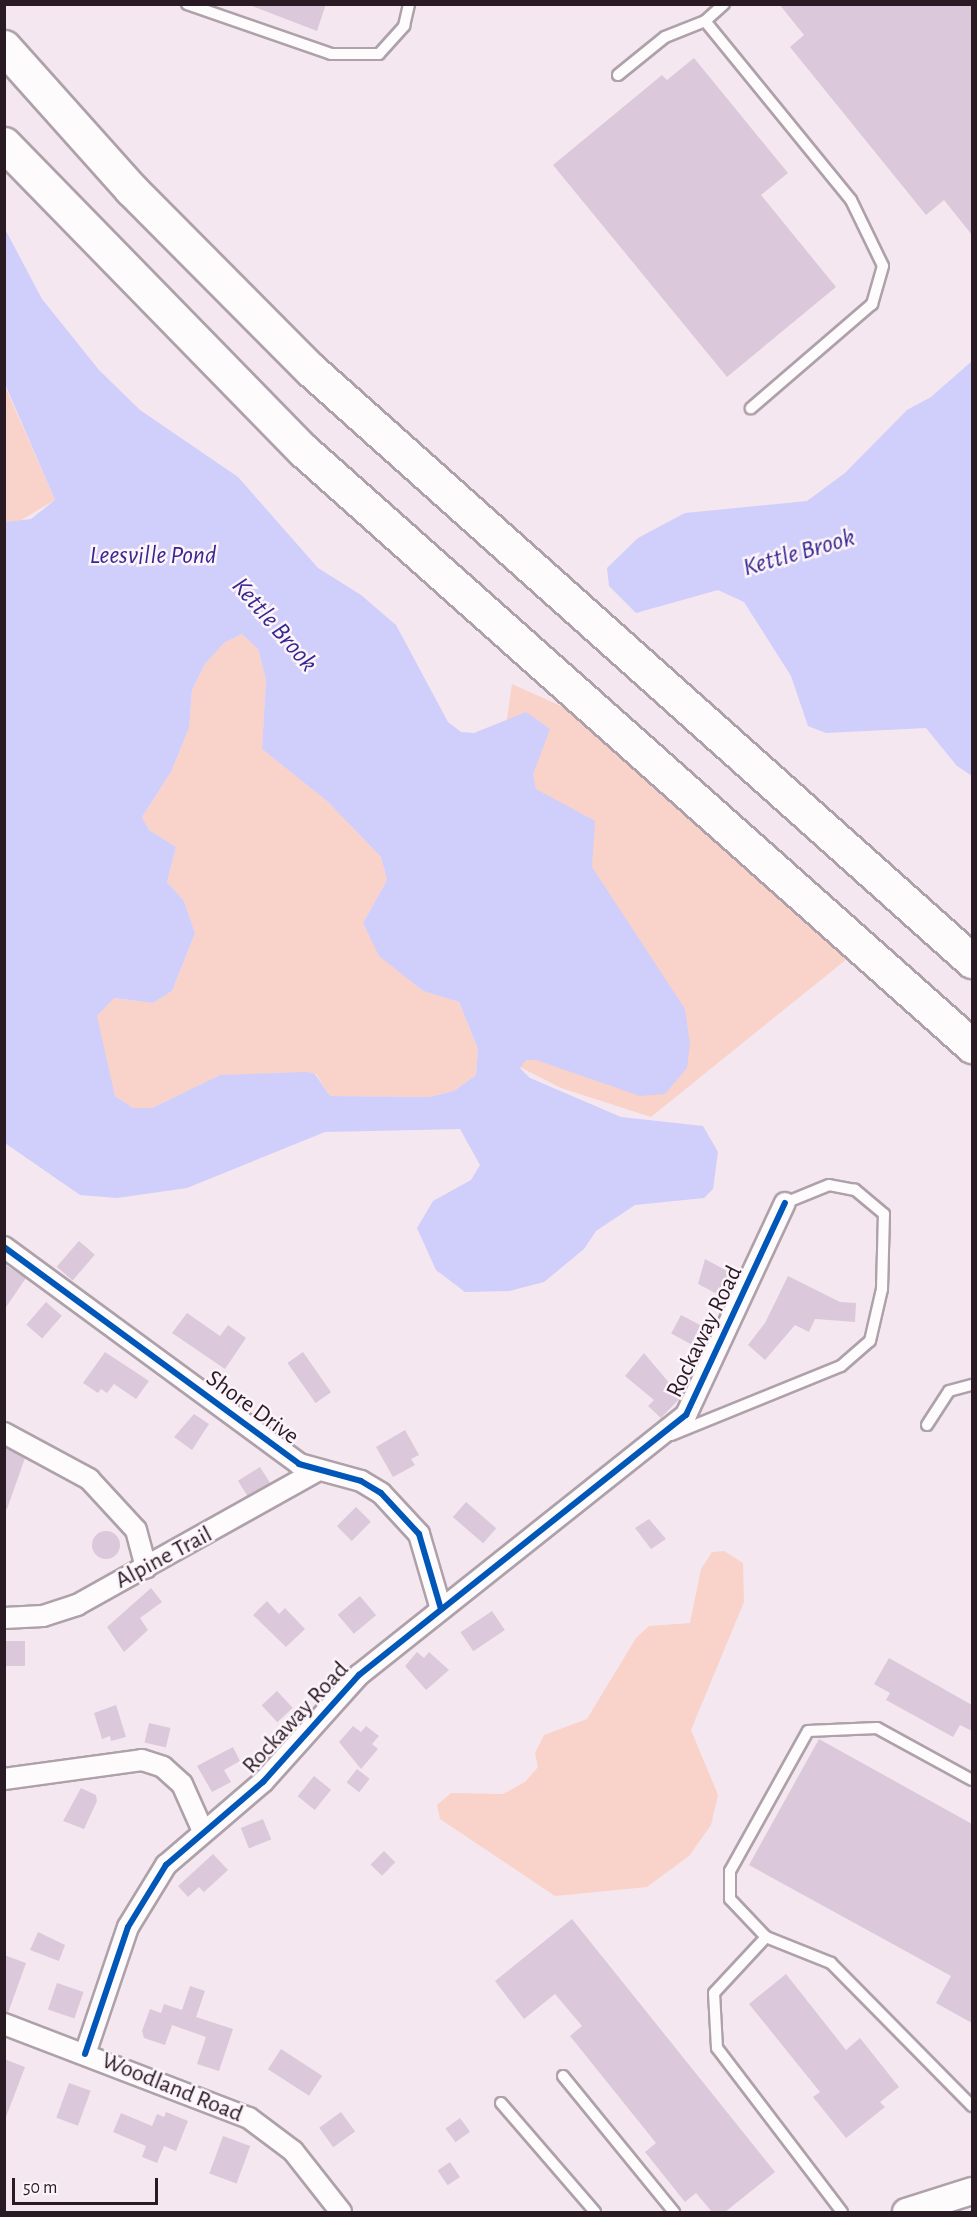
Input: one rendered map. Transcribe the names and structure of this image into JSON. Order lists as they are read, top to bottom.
{
  "streets": {
    "street": [
      "Rockaway Road",
      "Shore Drive",
      "Alpine Trail",
      "Woodland Road"
    ]
  },
  "crossings": [
    ["Rockaway Road", "Shore Drive"],
    ["Rockaway Road", "Woodland Road"],
    ["Shore Drive", "Alpine Trail"]
  ],
  "water": ["Kettle Brook", "Leesville Pond"],
  "scale_bar": "50 m"
}
